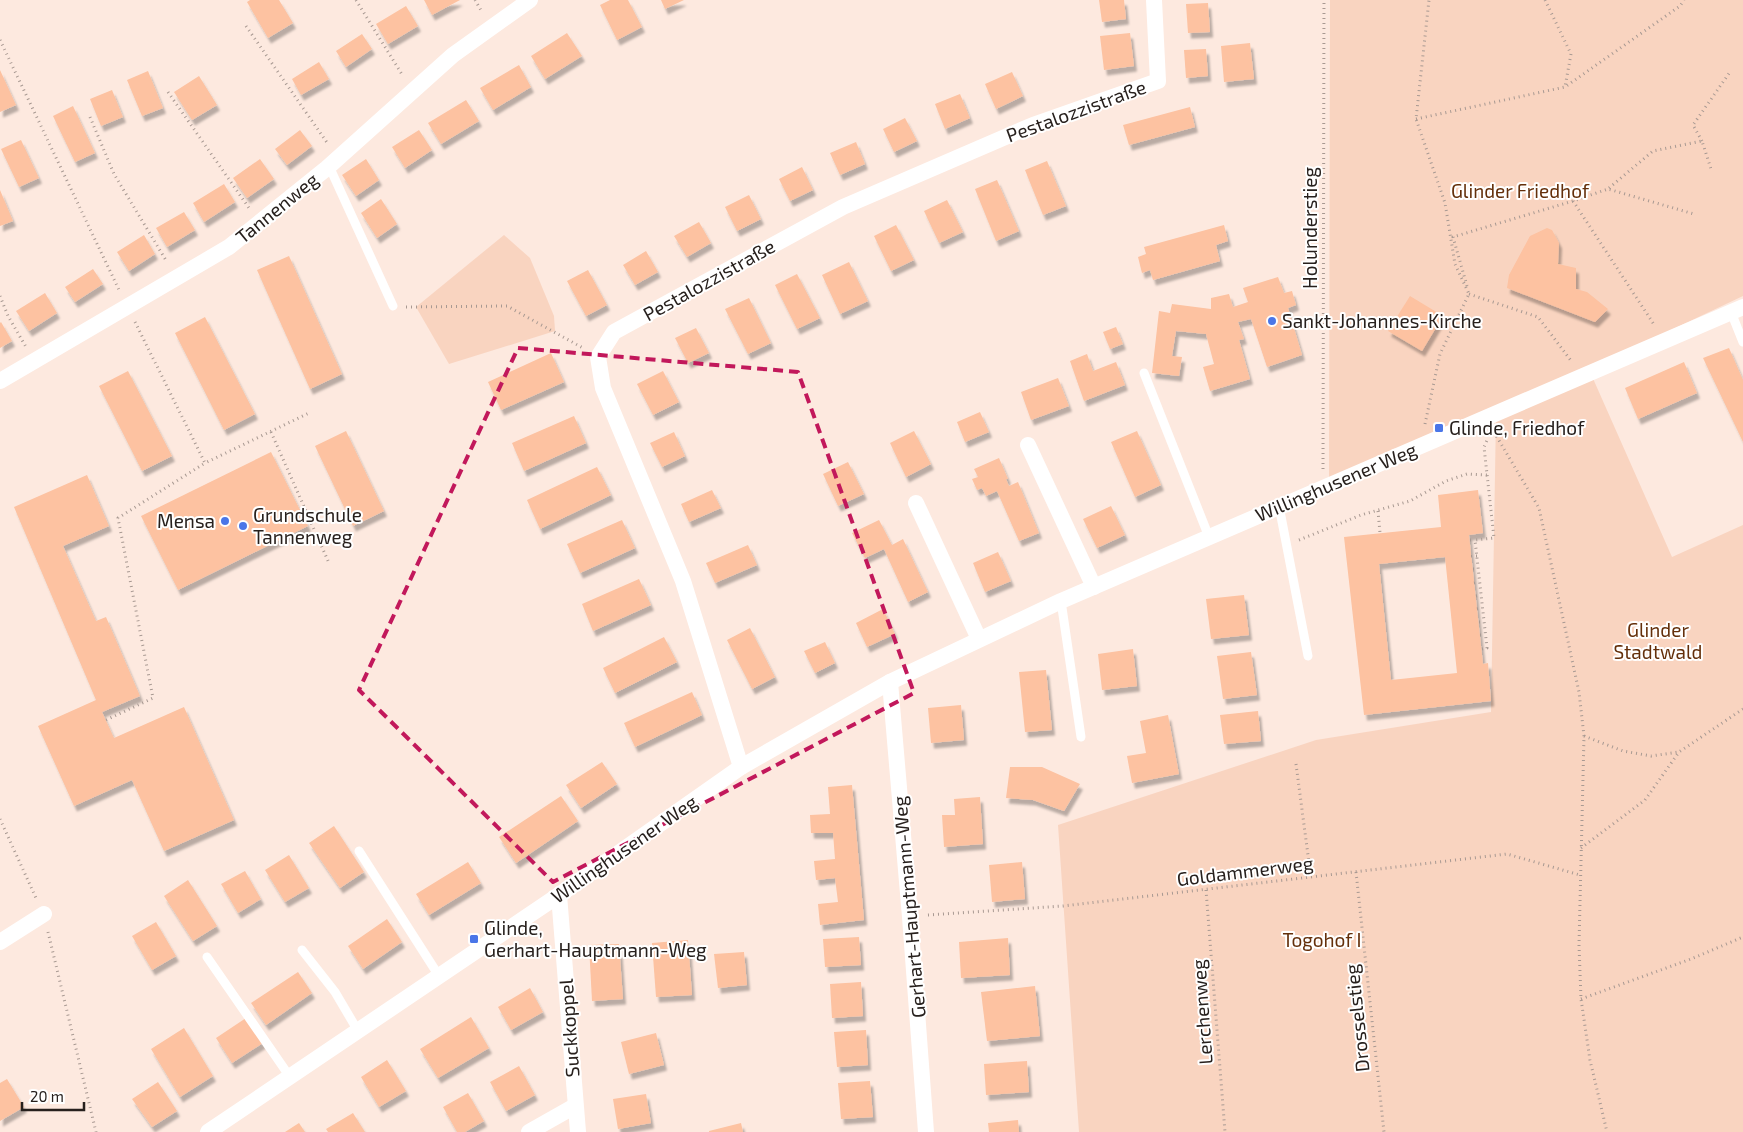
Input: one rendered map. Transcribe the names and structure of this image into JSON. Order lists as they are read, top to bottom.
{
  "streets": {
    "street": [
      "Pestalozzistraße",
      "Tannenweg",
      "Willinghusener Weg",
      "Gerhart-Hauptmann-Weg",
      "Suckkoppel"
    ],
    "path": [
      "Holunderstieg",
      "Goldammerweg",
      "Lerchenweg",
      "Drosselstieg"
    ]
  },
  "crossings": [
    ["Holunderstieg", "Willinghusener Weg"],
    ["Willinghusener Weg", "Gerhart-Hauptmann-Weg"],
    ["Willinghusener Weg", "Suckkoppel"],
    ["Goldammerweg", "Gerhart-Hauptmann-Weg"],
    ["Goldammerweg", "Lerchenweg"],
    ["Goldammerweg", "Drosselstieg"]
  ],
  "parks": ["Glinder Friedhof", "Glinder Stadtwald", "Togohof I"],
  "places": {
    "other": ["Sankt-Johannes-Kirche", "Mensa", "Grundschule Tannenweg"],
    "transit": ["Glinde, Friedhof", "Glinde, Gerhart-Hauptmann-Weg"]
  },
  "scale_bar": "20 m"
}
